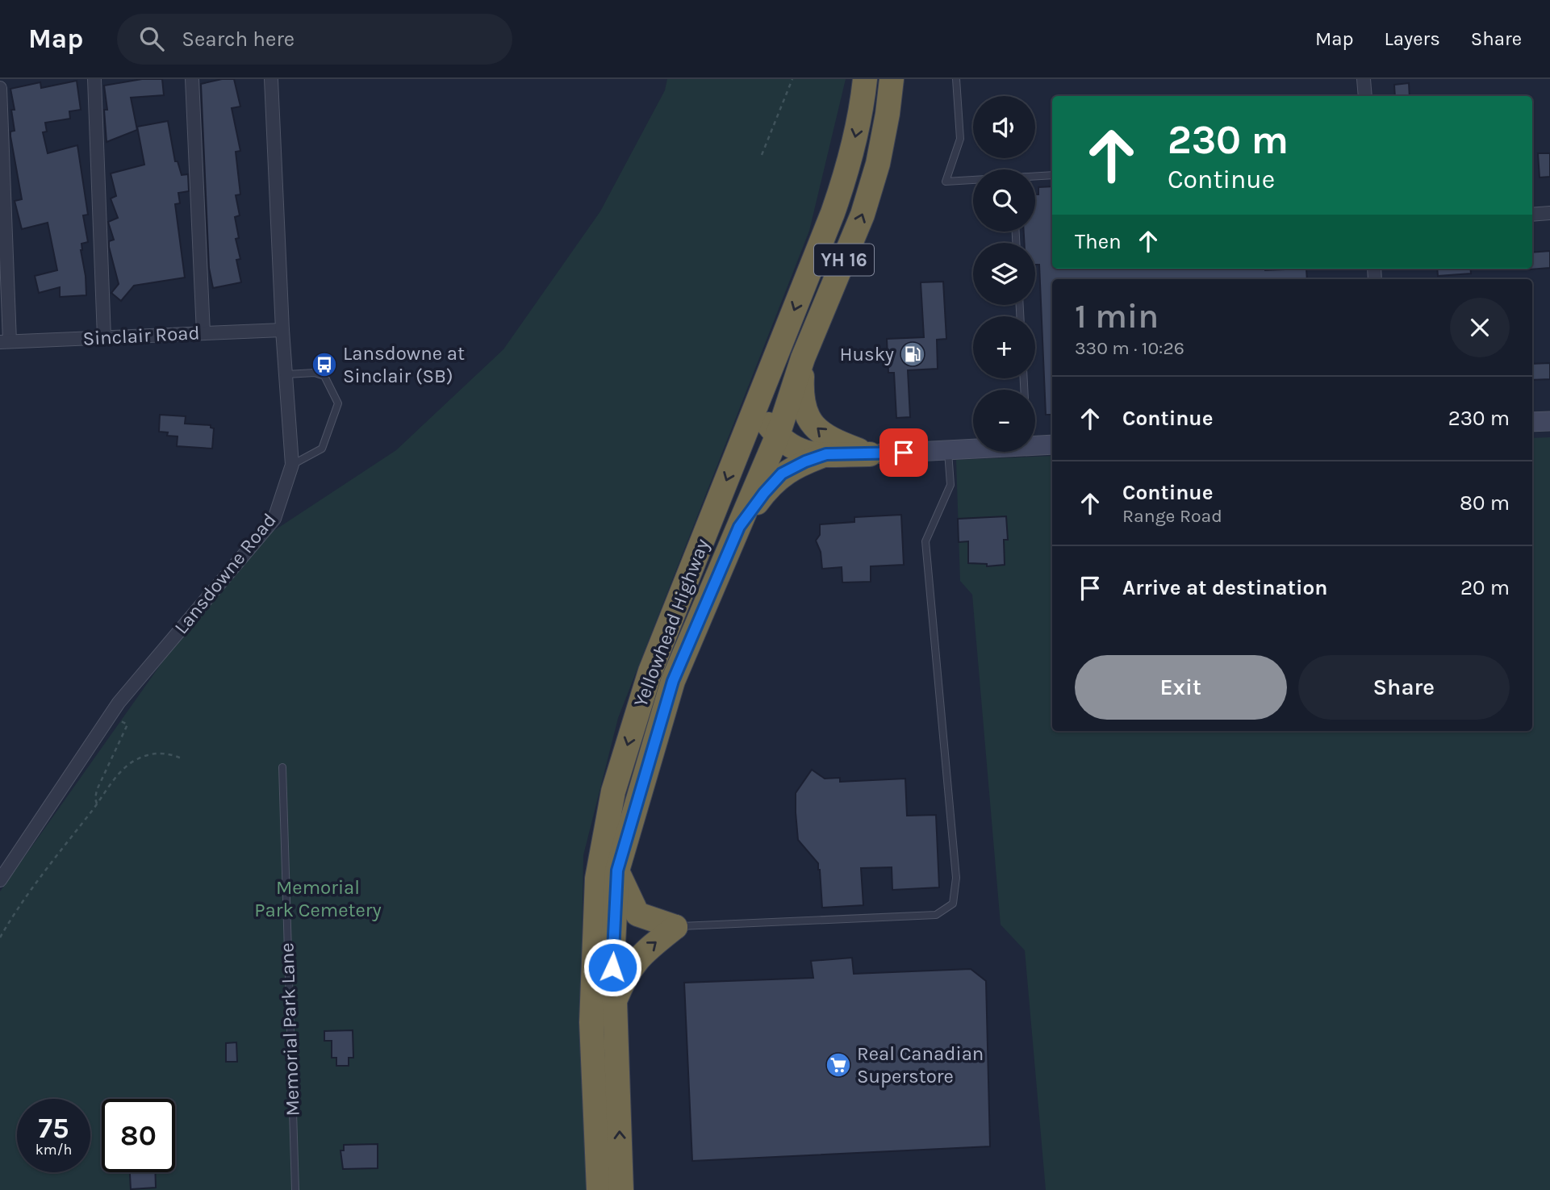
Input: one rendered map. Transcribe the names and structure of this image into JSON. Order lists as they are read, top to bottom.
{
  "streets": {
    "highway": ["YH 16", "Yellowhead Highway"],
    "street": ["Sinclair Road", "Lansdowne Road"],
    "lane": ["Memorial Park Lane"]
  },
  "crossings": [
    ["Sinclair Road", "Lansdowne Road"]
  ],
  "parks": ["Memorial Park Cemetery"],
  "places": {
    "fuel station": ["Husky"],
    "bus stop": ["Lansdowne at Sinclair (SB)"],
    "supermarket": ["Real Canadian Superstore"]
  },
  "page": {
    "header": "Map",
    "search": "Search here",
    "nav": ["Map", "Layers", "Share"],
    "map_buttons": ["+", "−"],
    "turn": ["230 m", "Continue"],
    "then": "Then",
    "heading": ["1 min", "330 m · 10:26"],
    "list": [
      {
        "name": "Continue",
        "value": "230 m"
      },
      {
        "name": "Continue",
        "note": "Range Road",
        "value": "80 m"
      },
      {
        "name": "Arrive at destination",
        "value": "20 m"
      }
    ],
    "buttons": ["Exit", "Share"],
    "speed": "75 km/h",
    "limit": "80"
  }
}
